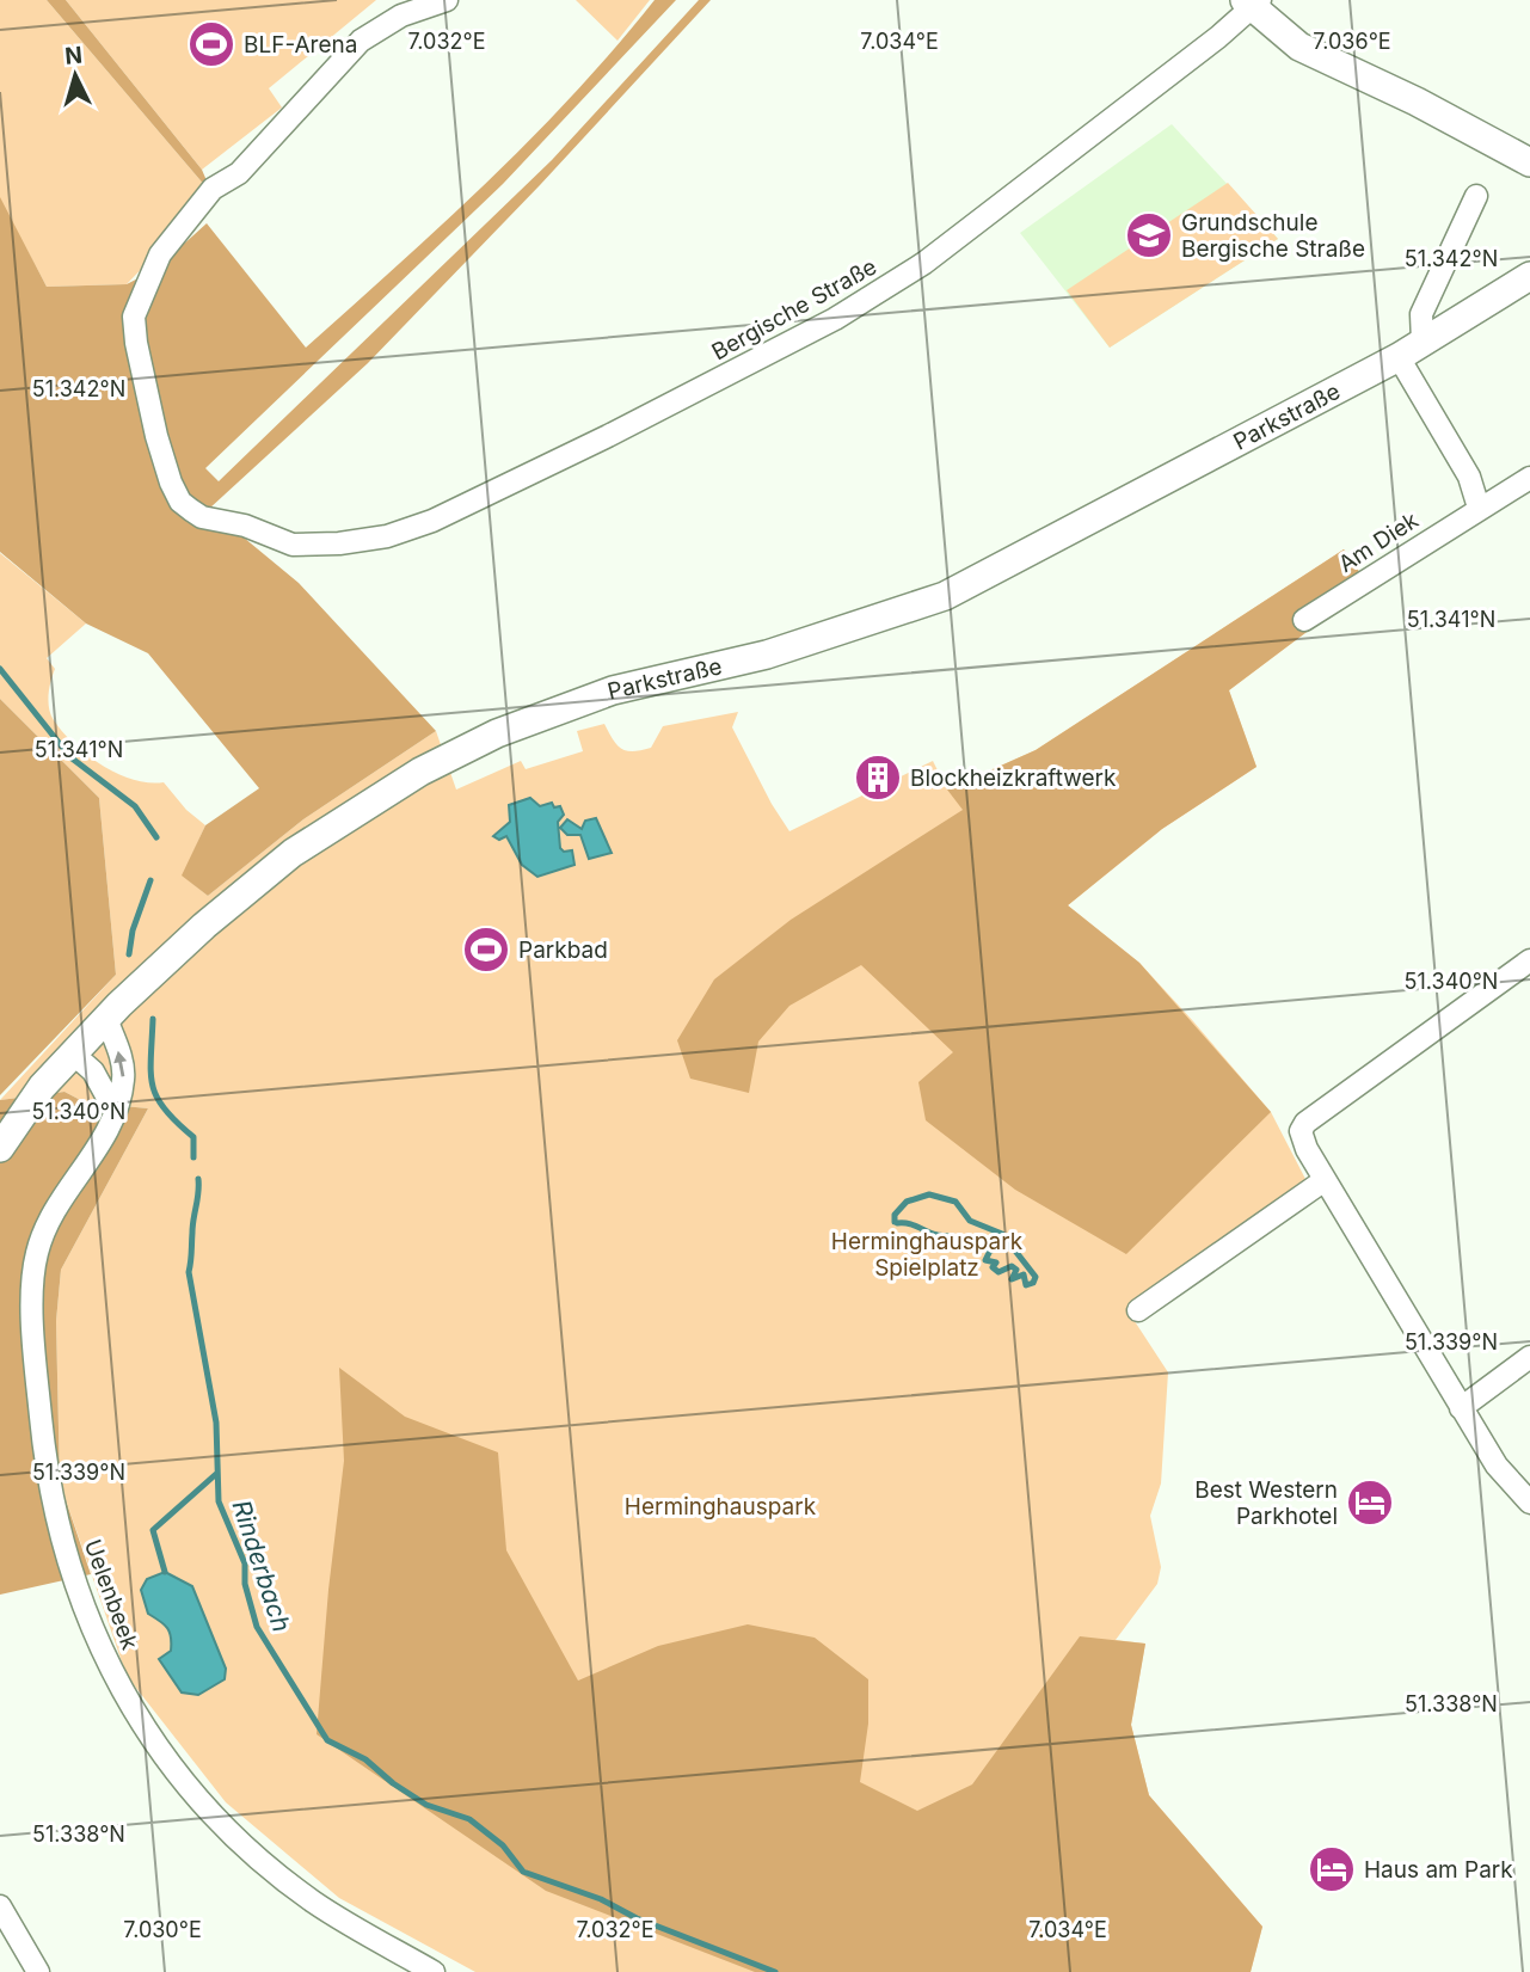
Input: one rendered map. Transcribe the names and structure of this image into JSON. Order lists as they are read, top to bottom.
{
  "streets": {
    "street": [
      "Bergische Straße",
      "Parkstraße",
      "Am Diek",
      "Uelenbeek"
    ]
  },
  "crossings": [
    ["Parkstraße", "Uelenbeek"]
  ],
  "water": ["Rinderbach"],
  "parks": ["Herminghauspark Spielplatz", "Herminghauspark"],
  "places": {
    "sports": ["BLF-Arena", "Parkbad"],
    "school or university": ["Grundschule Bergische Straße"],
    "building": ["Blockheizkraftwerk"],
    "hotel": ["Best Western Parkhotel", "Haus am Park"]
  },
  "north": "top",
  "coordinates": [
    "7.032°E",
    "7.034°E",
    "7.036°E",
    "51.342°N",
    "51.341°N",
    "51.340°N",
    "51.339°N",
    "51.338°N",
    "7.030°E"
  ]
}
